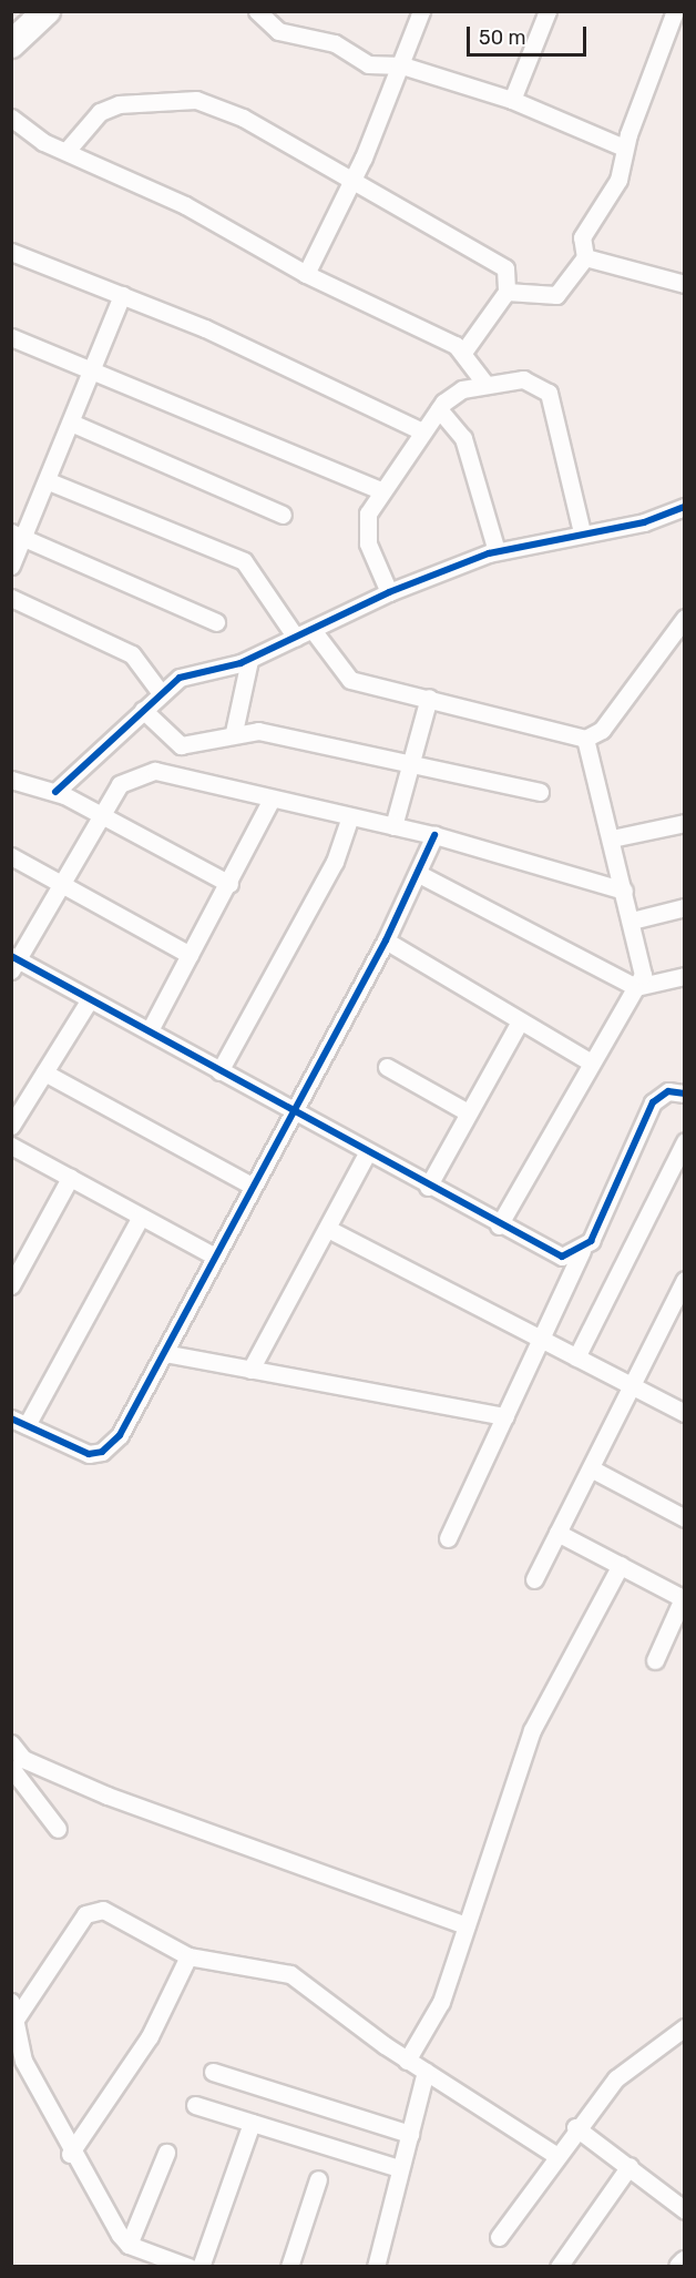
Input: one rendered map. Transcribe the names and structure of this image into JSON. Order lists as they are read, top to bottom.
{
  "scale_bar": "50 m"
}
